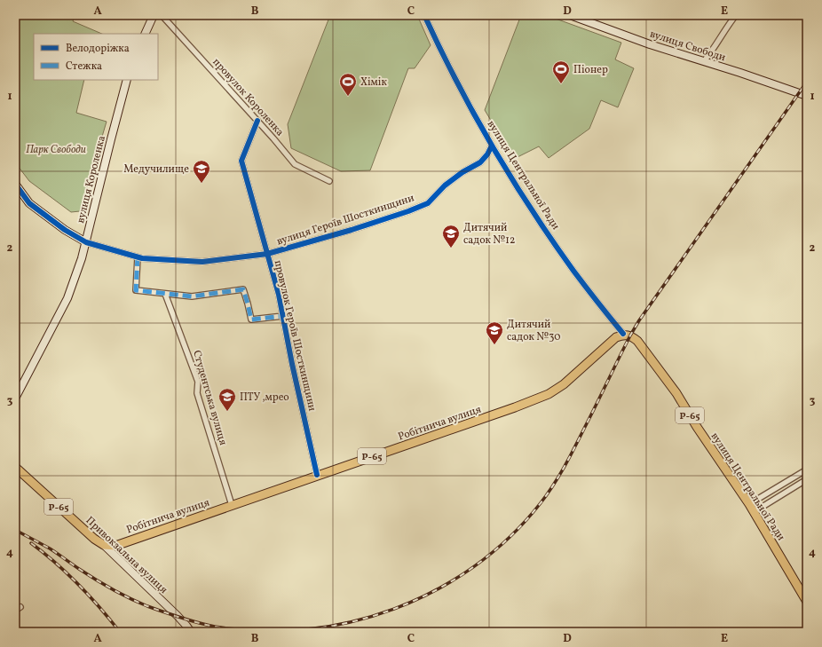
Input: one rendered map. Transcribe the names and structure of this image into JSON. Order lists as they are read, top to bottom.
{
  "streets": {
    "main road": [
      "вулиця Свободи",
      "вулиця Центральної Ради",
      "вулиця Короленка",
      "вулиця Героїв Шосткинщини",
      "Р-65",
      "Робітнича вулиця",
      "Привокзальна вулиця"
    ],
    "street": ["провулок Короленка", "провулок Героїв Шосткинщини", "Студентська вулиця"]
  },
  "crossings": [
    ["провулок Короленка", "провулок Героїв Шосткинщини"],
    ["вулиця Центральної Ради", "вулиця Героїв Шосткинщини"],
    ["вулиця Центральної Ради", "Робітнича вулиця"],
    ["вулиця Короленка", "вулиця Героїв Шосткинщини"],
    ["вулиця Героїв Шосткинщини", "провулок Героїв Шосткинщини"],
    ["провулок Героїв Шосткинщини", "Робітнича вулиця"],
    ["Студентська вулиця", "Робітнича вулиця"],
    ["Робітнича вулиця", "Привокзальна вулиця"]
  ],
  "parks": ["Парк Свободи"],
  "places": {
    "sports": ["Піонер", "Хімік"],
    "school or university": [
      "Медучилище",
      "Дитячий садок №12",
      "Дитячий садок №30",
      "ПТУ ,мрео"
    ]
  },
  "legend": ["Велодоріжка", "Стежка"],
  "grid": {
    "columns": [
      "A",
      "B",
      "C",
      "D",
      "E"
    ],
    "rows": [
      "1",
      "2",
      "3",
      "4"
    ]
  }
}
